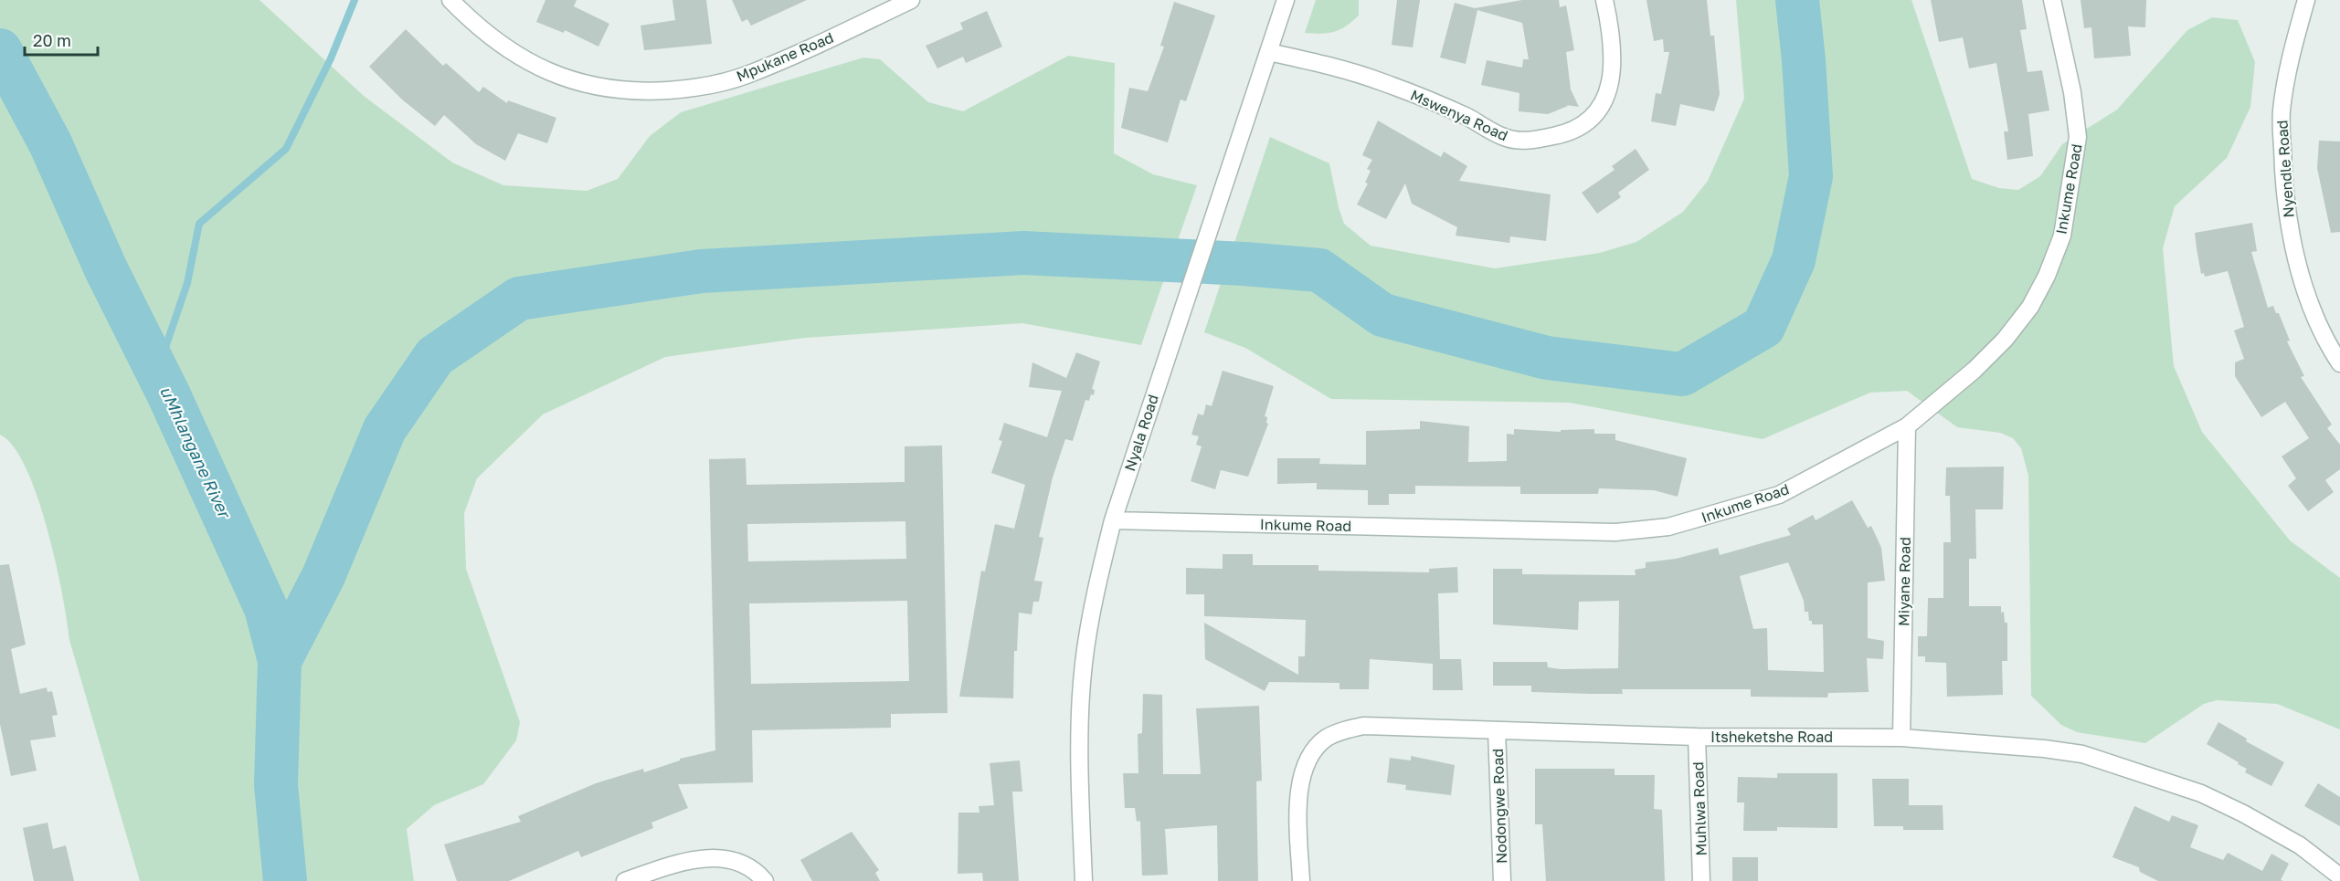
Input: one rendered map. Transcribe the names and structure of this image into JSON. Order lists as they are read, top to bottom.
{
  "streets": {
    "street": [
      "Mpukane Road",
      "Mswenya Road",
      "Nyendle Road",
      "Inkume Road",
      "Nyala Road",
      "Miyane Road",
      "Itsheketshe Road",
      "Nodongwe Road",
      "Muhlwa Road"
    ]
  },
  "crossings": [
    ["Mswenya Road", "Nyala Road"],
    ["Inkume Road", "Nyala Road"],
    ["Inkume Road", "Miyane Road"],
    ["Miyane Road", "Itsheketshe Road"],
    ["Itsheketshe Road", "Nodongwe Road"],
    ["Itsheketshe Road", "Muhlwa Road"]
  ],
  "water": ["uMhlangane River"],
  "scale_bar": "20 m"
}
